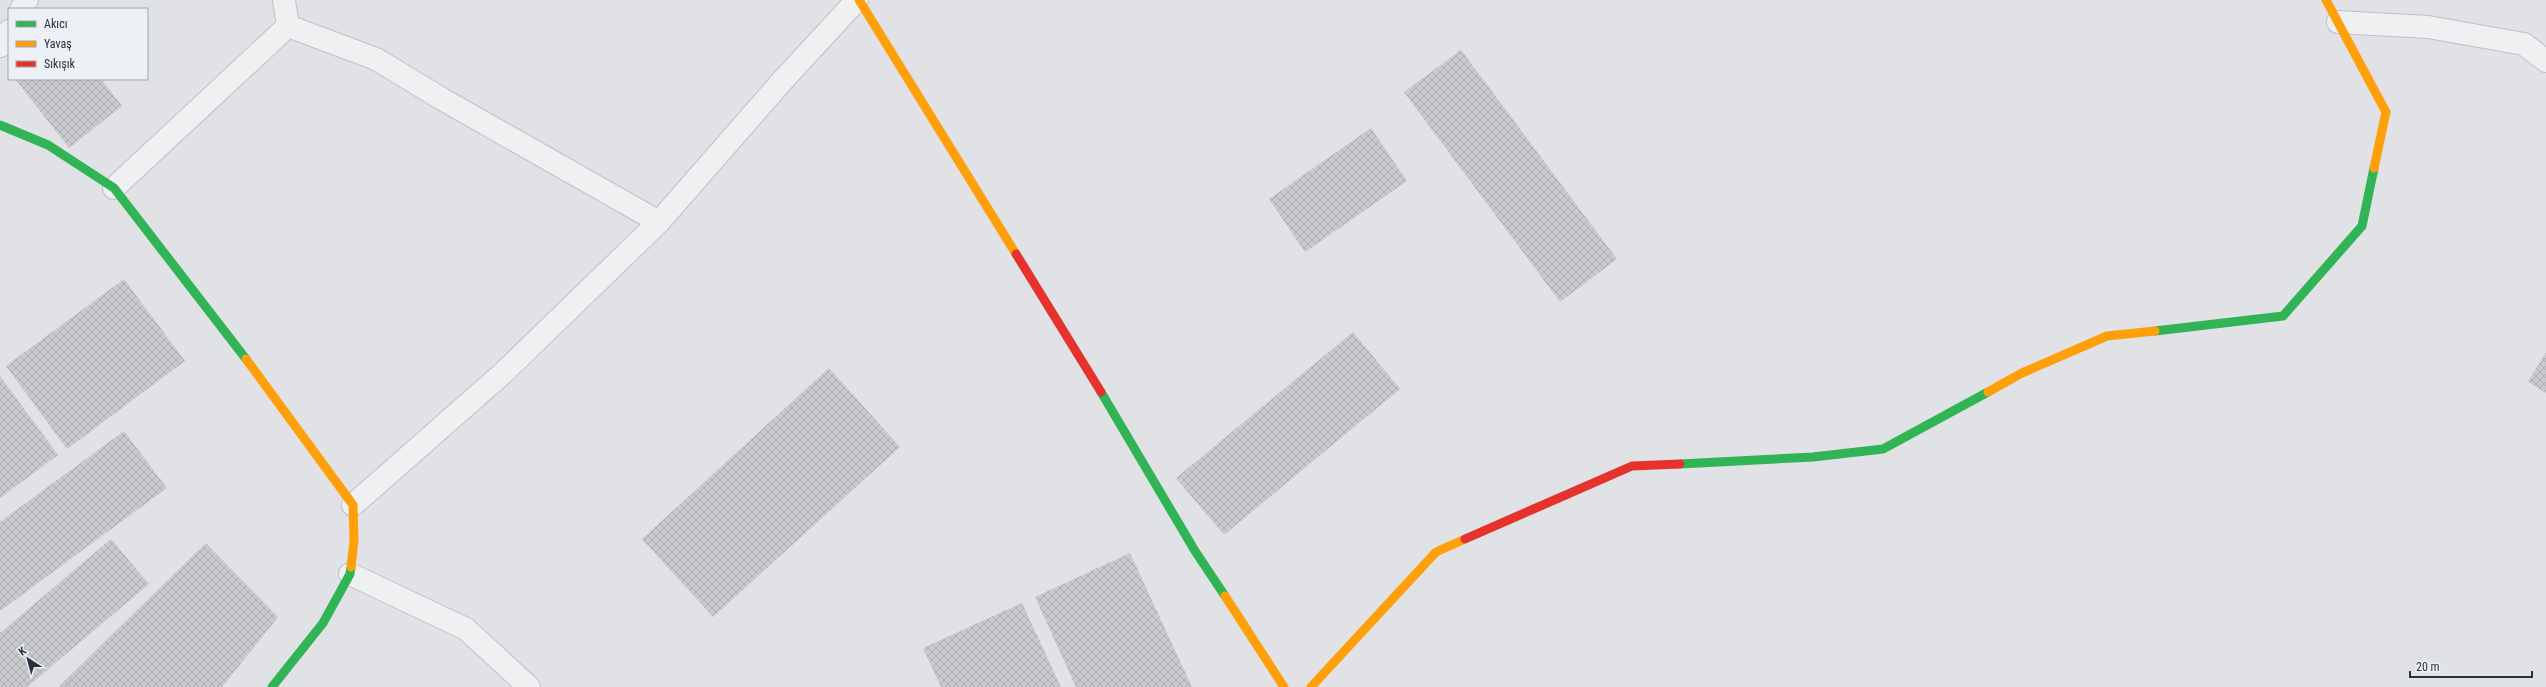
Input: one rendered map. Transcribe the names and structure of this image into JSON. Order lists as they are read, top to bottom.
{
  "legend": ["Akıcı", "Yavaş", "Sıkışık"],
  "scale_bar": "20 m",
  "north": "top left"
}
